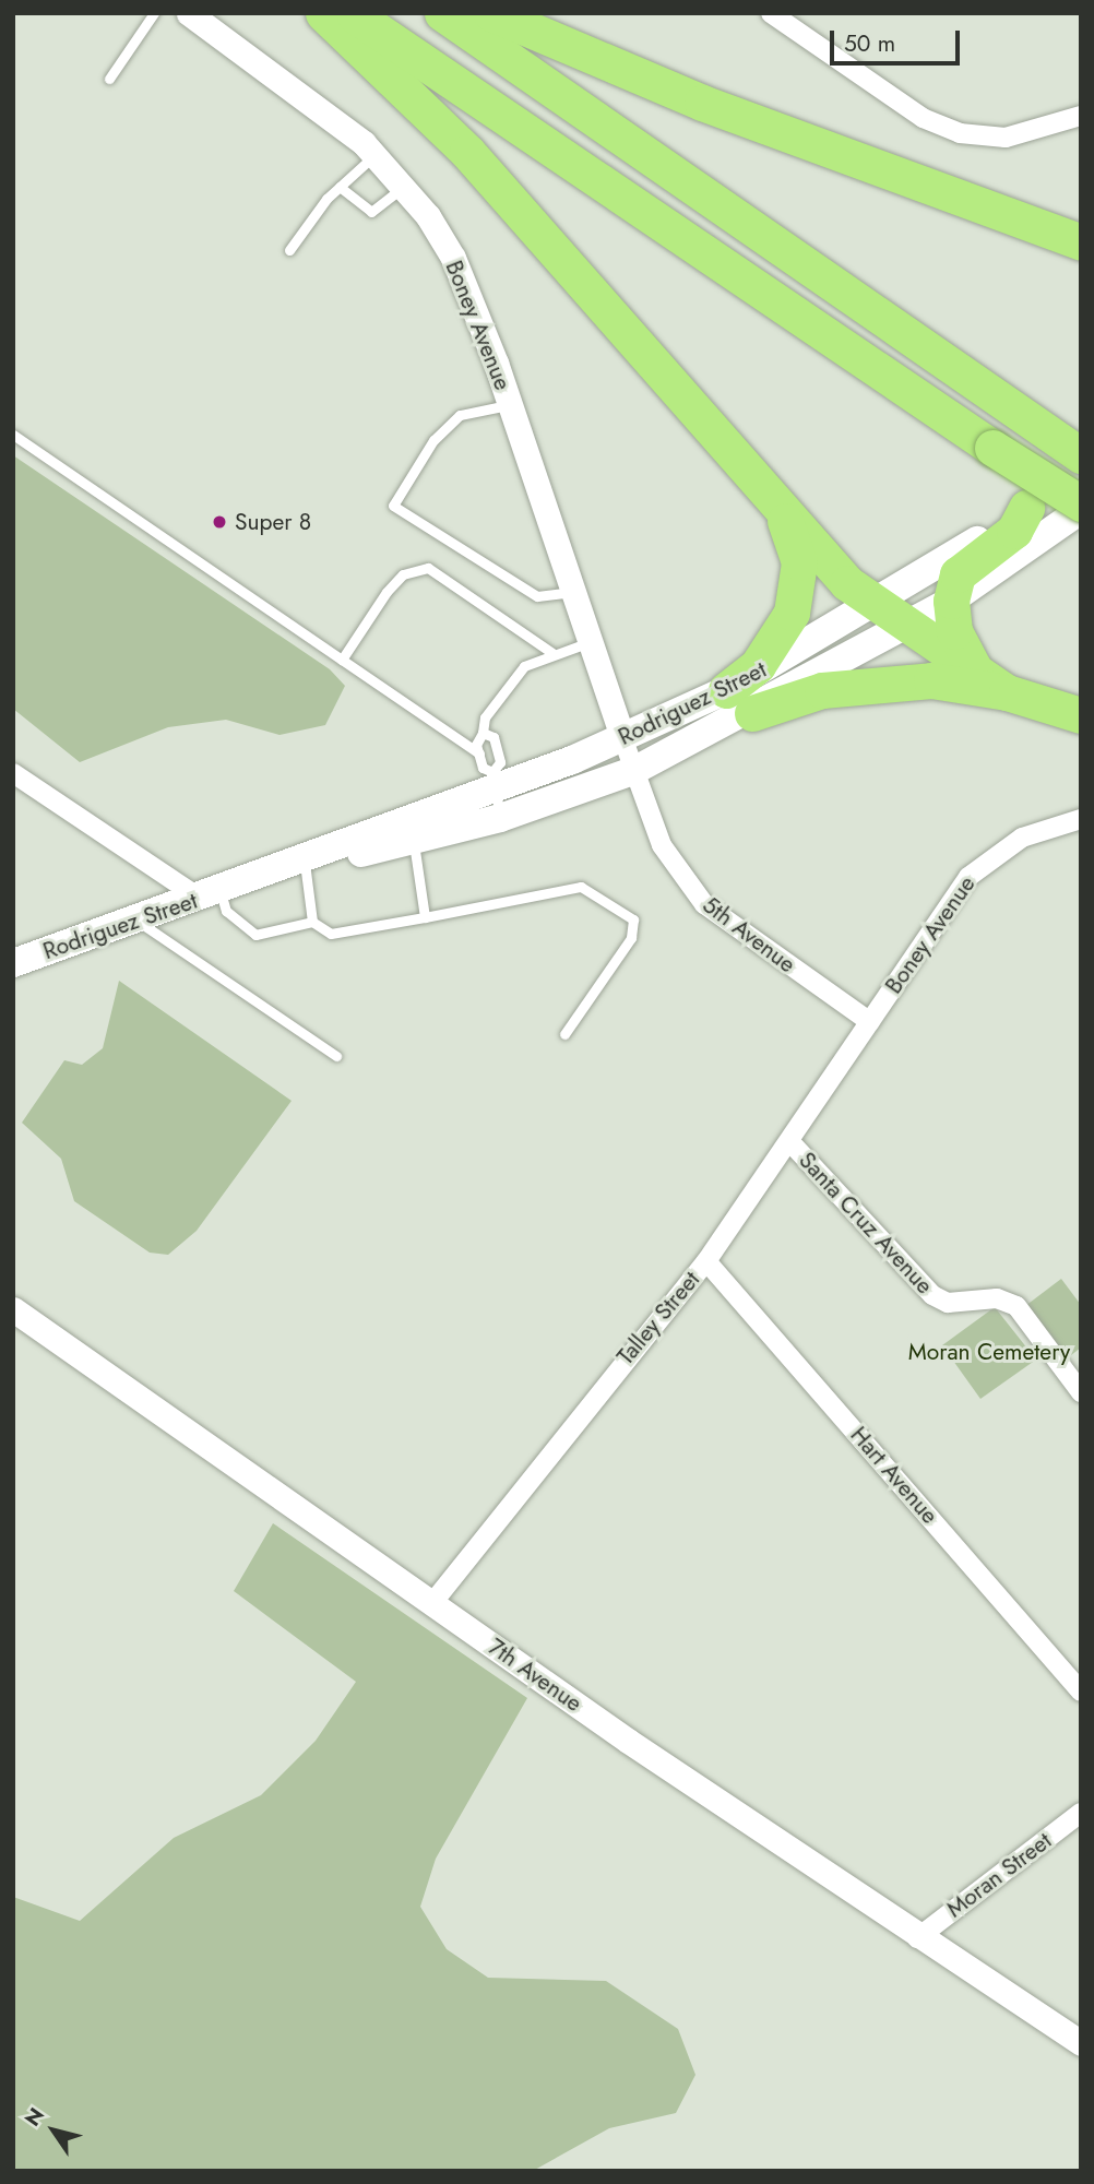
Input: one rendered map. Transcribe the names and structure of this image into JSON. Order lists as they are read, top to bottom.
{
  "streets": {
    "main road": ["Rodriguez Street"],
    "street": [
      "Boney Avenue",
      "5th Avenue",
      "Santa Cruz Avenue",
      "Talley Street",
      "Hart Avenue",
      "7th Avenue",
      "Moran Street"
    ]
  },
  "crossings": [
    ["Boney Avenue", "Rodriguez Street"],
    ["Boney Avenue", "5th Avenue"],
    ["Boney Avenue", "Talley Street"],
    ["Rodriguez Street", "5th Avenue"],
    ["5th Avenue", "Talley Street"],
    ["Santa Cruz Avenue", "Talley Street"],
    ["Talley Street", "Hart Avenue"],
    ["Talley Street", "7th Avenue"],
    ["7th Avenue", "Moran Street"]
  ],
  "parks": ["Moran Cemetery"],
  "places": ["Super 8"],
  "scale_bar": "50 m",
  "north": "top left"
}
